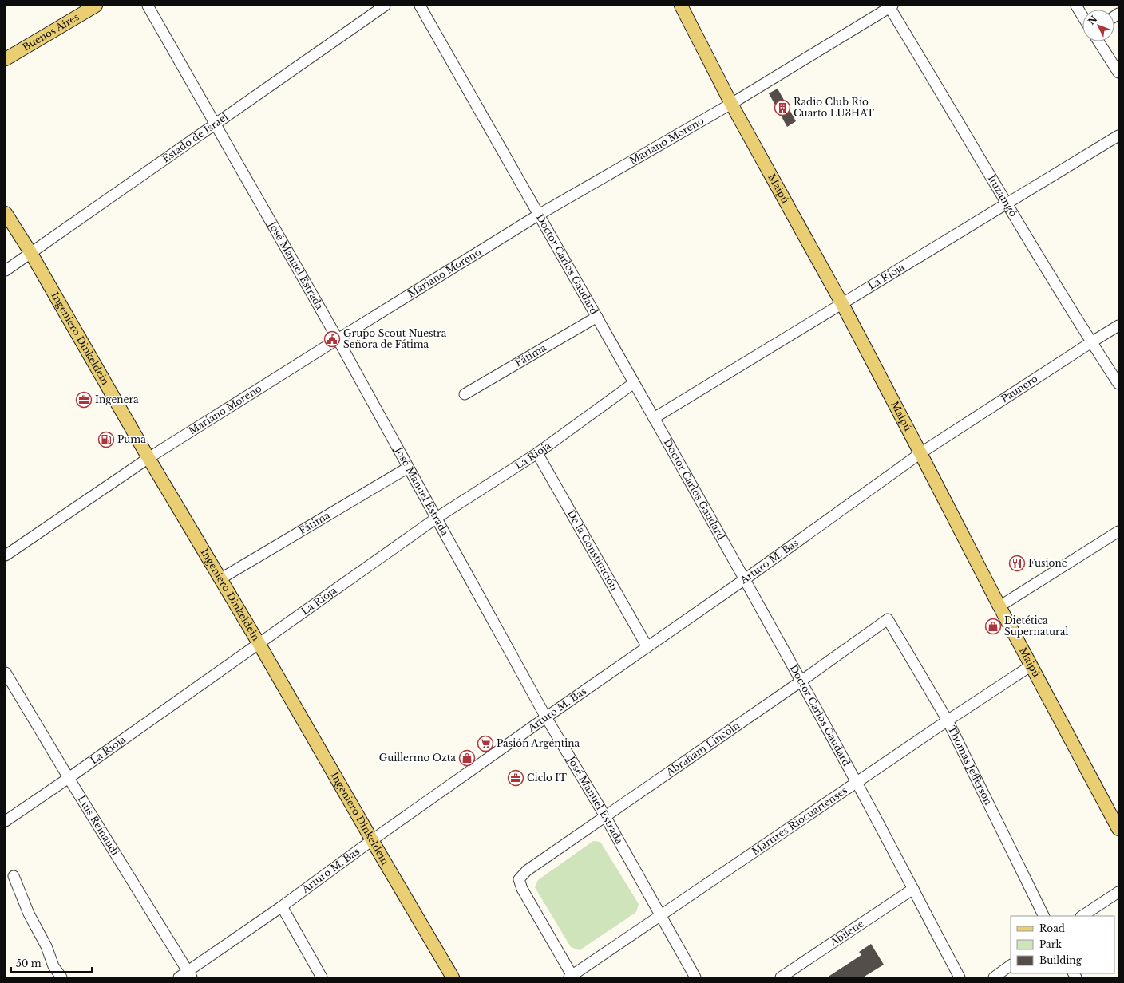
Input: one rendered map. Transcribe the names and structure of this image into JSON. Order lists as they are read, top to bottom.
{
  "streets": {
    "main road": ["Buenos Aires", "Maipú", "Ingeniero Dinkeldein"],
    "street": [
      "Estado de Israel",
      "Mariano Moreno",
      "Ituzaingó",
      "Doctor Carlos Gaudard",
      "José Manuel Estrada",
      "La Rioja",
      "Fátima",
      "Paunero",
      "De la Constitución",
      "Arturo M. Bas",
      "Abraham Lincoln",
      "Thomas Jefferson",
      "Mártires Riocuartenses",
      "Luis Reinaudi",
      "Abilene"
    ]
  },
  "crossings": [
    ["Estado de Israel", "José Manuel Estrada"],
    ["Estado de Israel", "Ingeniero Dinkeldein"],
    ["Mariano Moreno", "Maipú"],
    ["Mariano Moreno", "Ituzaingó"],
    ["Mariano Moreno", "Doctor Carlos Gaudard"],
    ["Mariano Moreno", "José Manuel Estrada"],
    ["Mariano Moreno", "Ingeniero Dinkeldein"],
    ["Maipú", "La Rioja"],
    ["Maipú", "Paunero"],
    ["Maipú", "Arturo M. Bas"],
    ["Maipú", "Mártires Riocuartenses"],
    ["Ituzaingó", "La Rioja"],
    ["Ituzaingó", "Paunero"],
    ["Doctor Carlos Gaudard", "La Rioja"],
    ["Doctor Carlos Gaudard", "Fátima"],
    ["Doctor Carlos Gaudard", "Arturo M. Bas"],
    ["Doctor Carlos Gaudard", "Abraham Lincoln"],
    ["Doctor Carlos Gaudard", "Mártires Riocuartenses"],
    ["Doctor Carlos Gaudard", "Abilene"],
    ["José Manuel Estrada", "La Rioja"],
    ["José Manuel Estrada", "Fátima"],
    ["José Manuel Estrada", "Arturo M. Bas"],
    ["José Manuel Estrada", "Abraham Lincoln"],
    ["José Manuel Estrada", "Mártires Riocuartenses"],
    ["La Rioja", "Ingeniero Dinkeldein"],
    ["La Rioja", "De la Constitución"],
    ["La Rioja", "Luis Reinaudi"],
    ["Ingeniero Dinkeldein", "Fátima"],
    ["Ingeniero Dinkeldein", "Arturo M. Bas"],
    ["Paunero", "Arturo M. Bas"],
    ["De la Constitución", "Arturo M. Bas"],
    ["Arturo M. Bas", "Luis Reinaudi"],
    ["Abraham Lincoln", "Thomas Jefferson"],
    ["Abraham Lincoln", "Mártires Riocuartenses"],
    ["Thomas Jefferson", "Mártires Riocuartenses"]
  ],
  "places": {
    "building": ["Radio Club Río Cuarto LU3HAT"],
    "public building": ["Grupo Scout Nuestra Señora de Fátima"],
    "office": ["Ingenera", "Ciclo IT"],
    "fuel station": ["Puma"],
    "restaurant": ["Fusione"],
    "shop": ["Dietética Supernatural", "Guillermo Ozta"],
    "supermarket": ["Pasión Argentina"]
  },
  "legend": ["Road", "Park", "Building"],
  "scale_bar": "50 m",
  "north": "top left"
}
